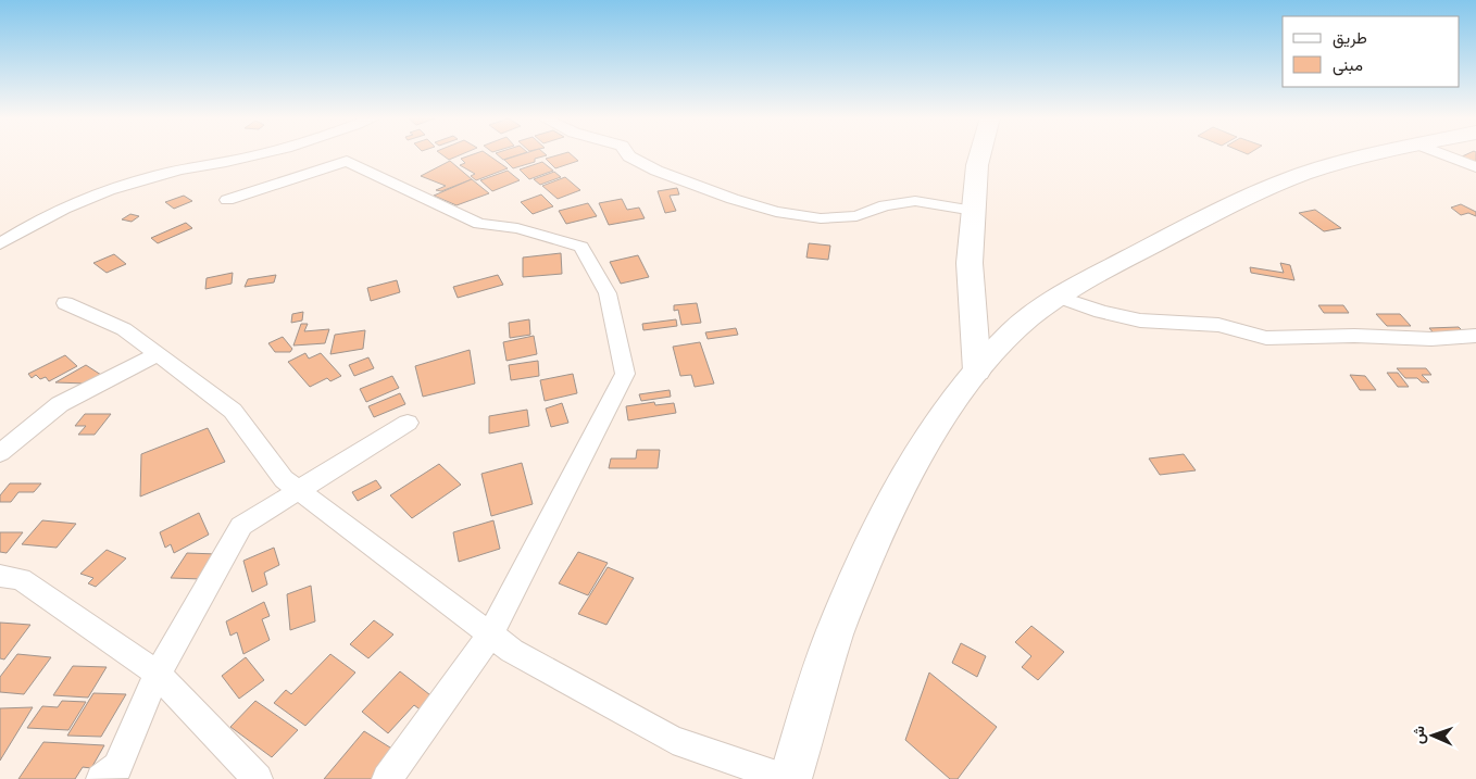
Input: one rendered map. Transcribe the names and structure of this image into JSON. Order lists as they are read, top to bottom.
{
  "legend": ["طريق", "مبنى"],
  "north": "left"
}
